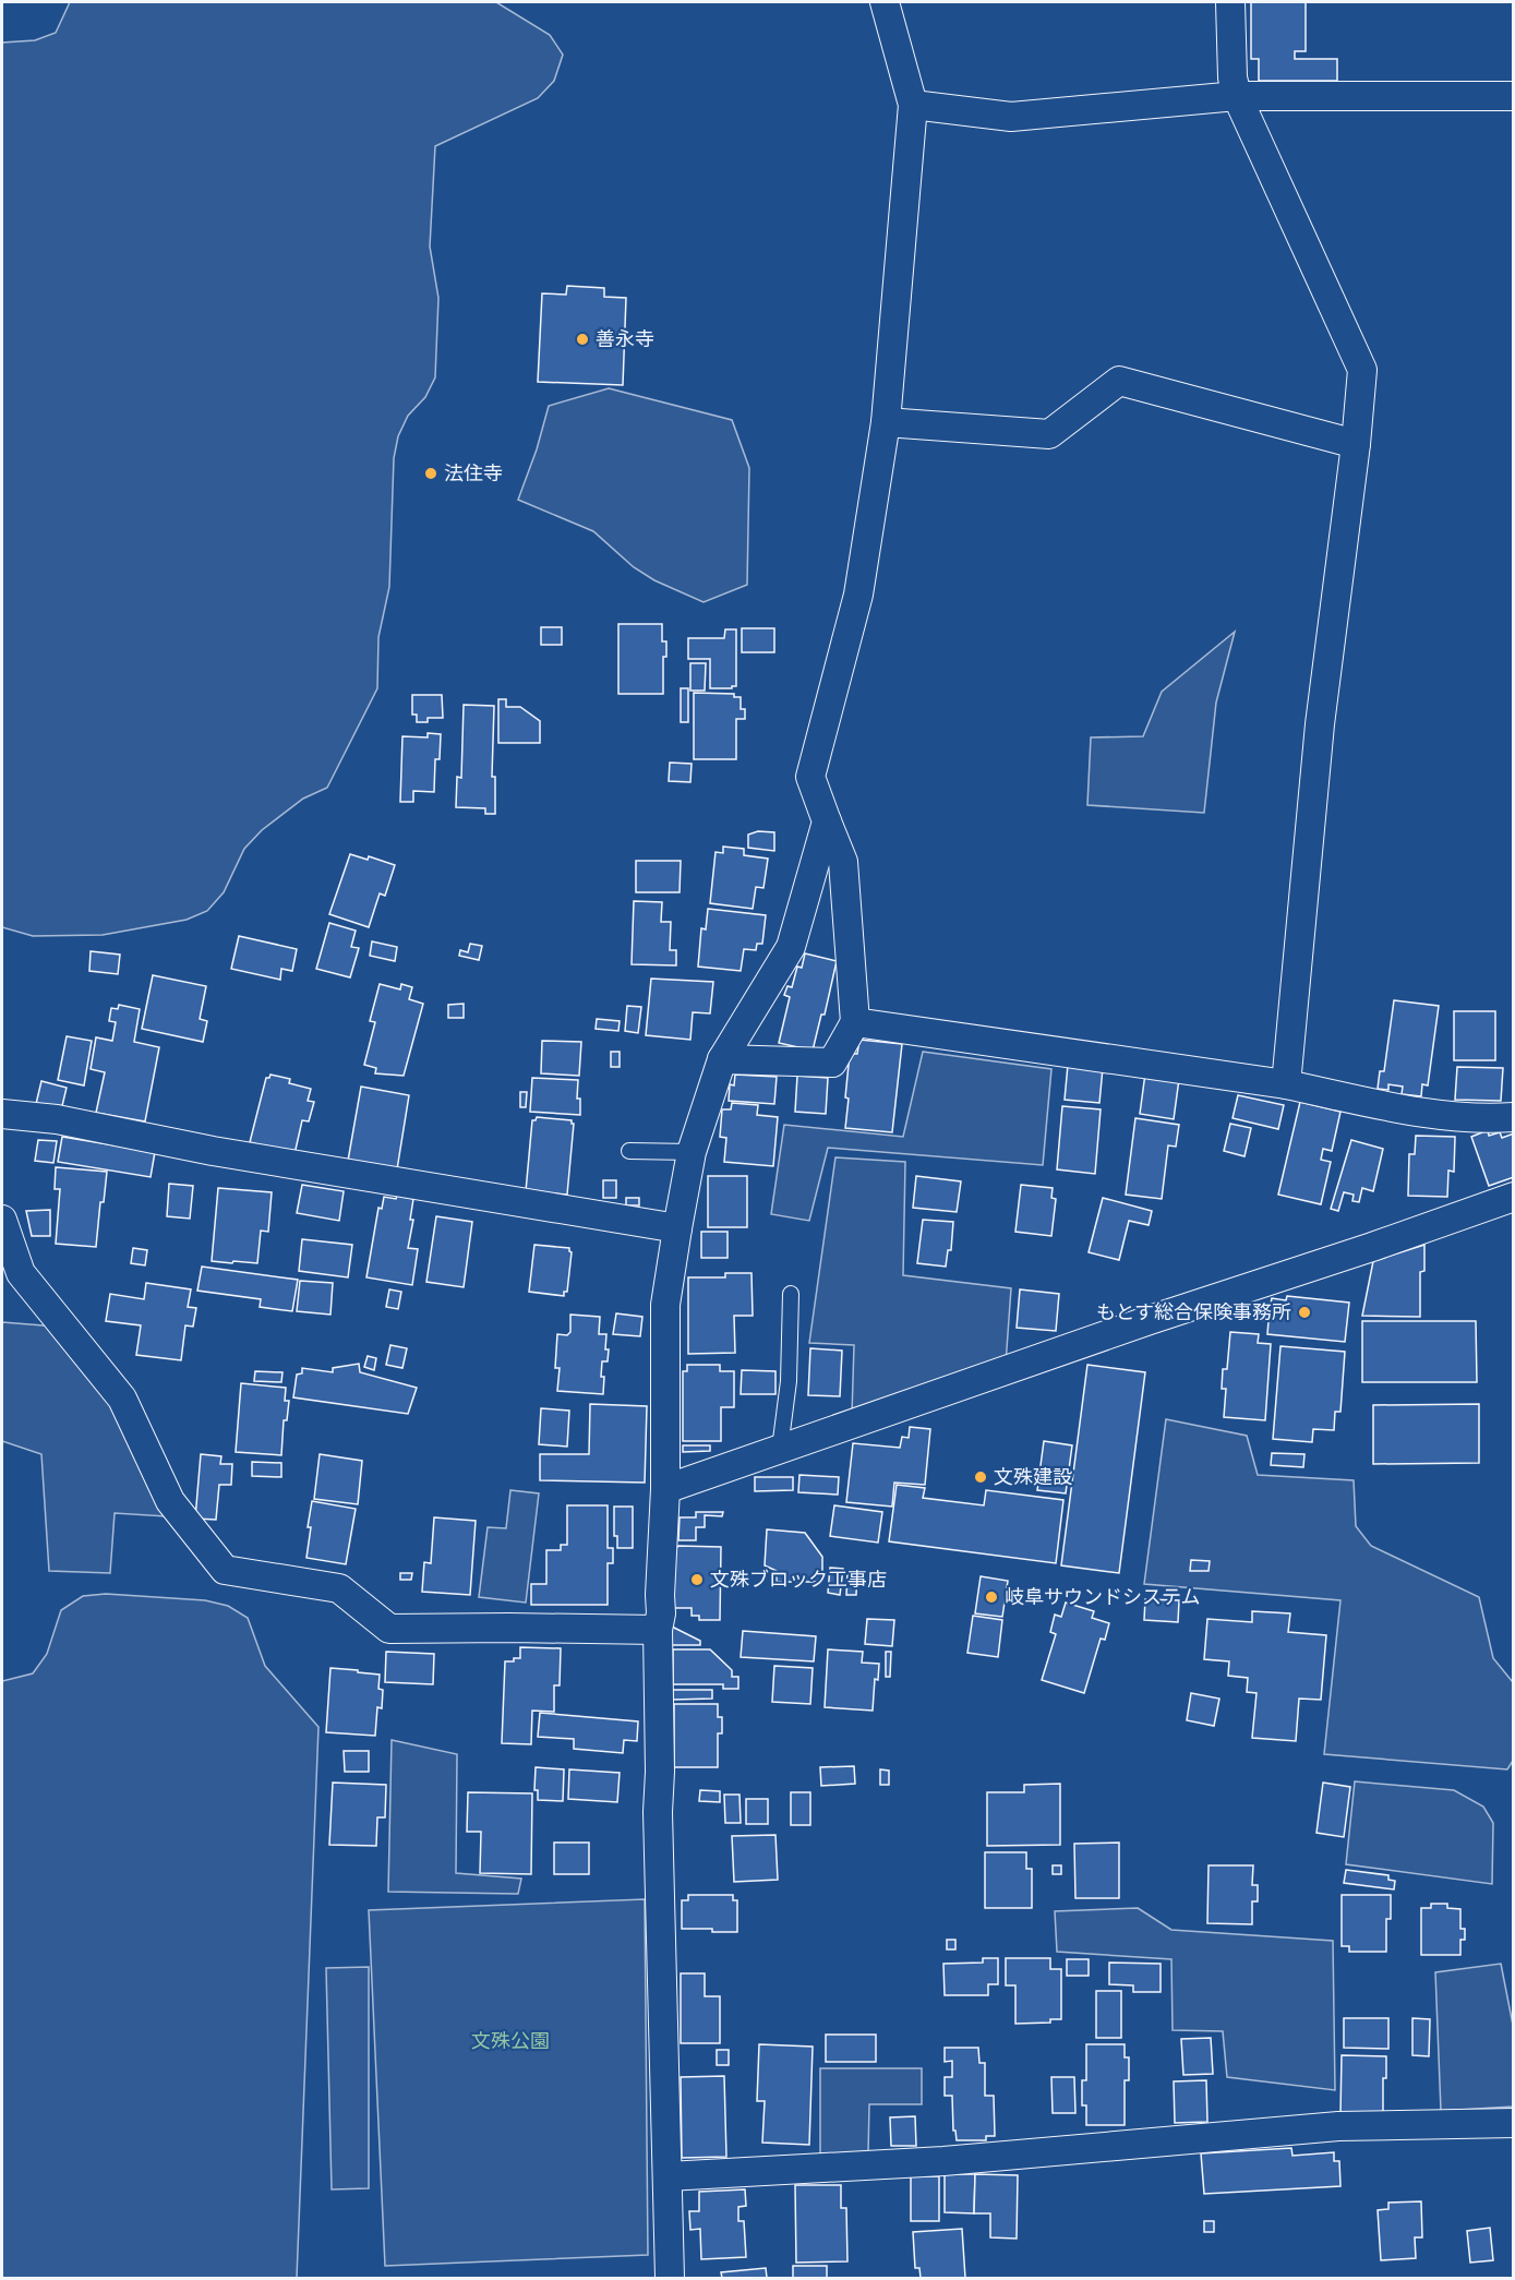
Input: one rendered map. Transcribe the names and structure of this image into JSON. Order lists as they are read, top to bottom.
{
  "parks": ["文殊公園"],
  "places": [
    "善永寺",
    "法住寺",
    "もとす総合保険事務所",
    "文殊建設",
    "文殊ブロック工事店",
    "岐阜サウンドシステム"
  ]
}
